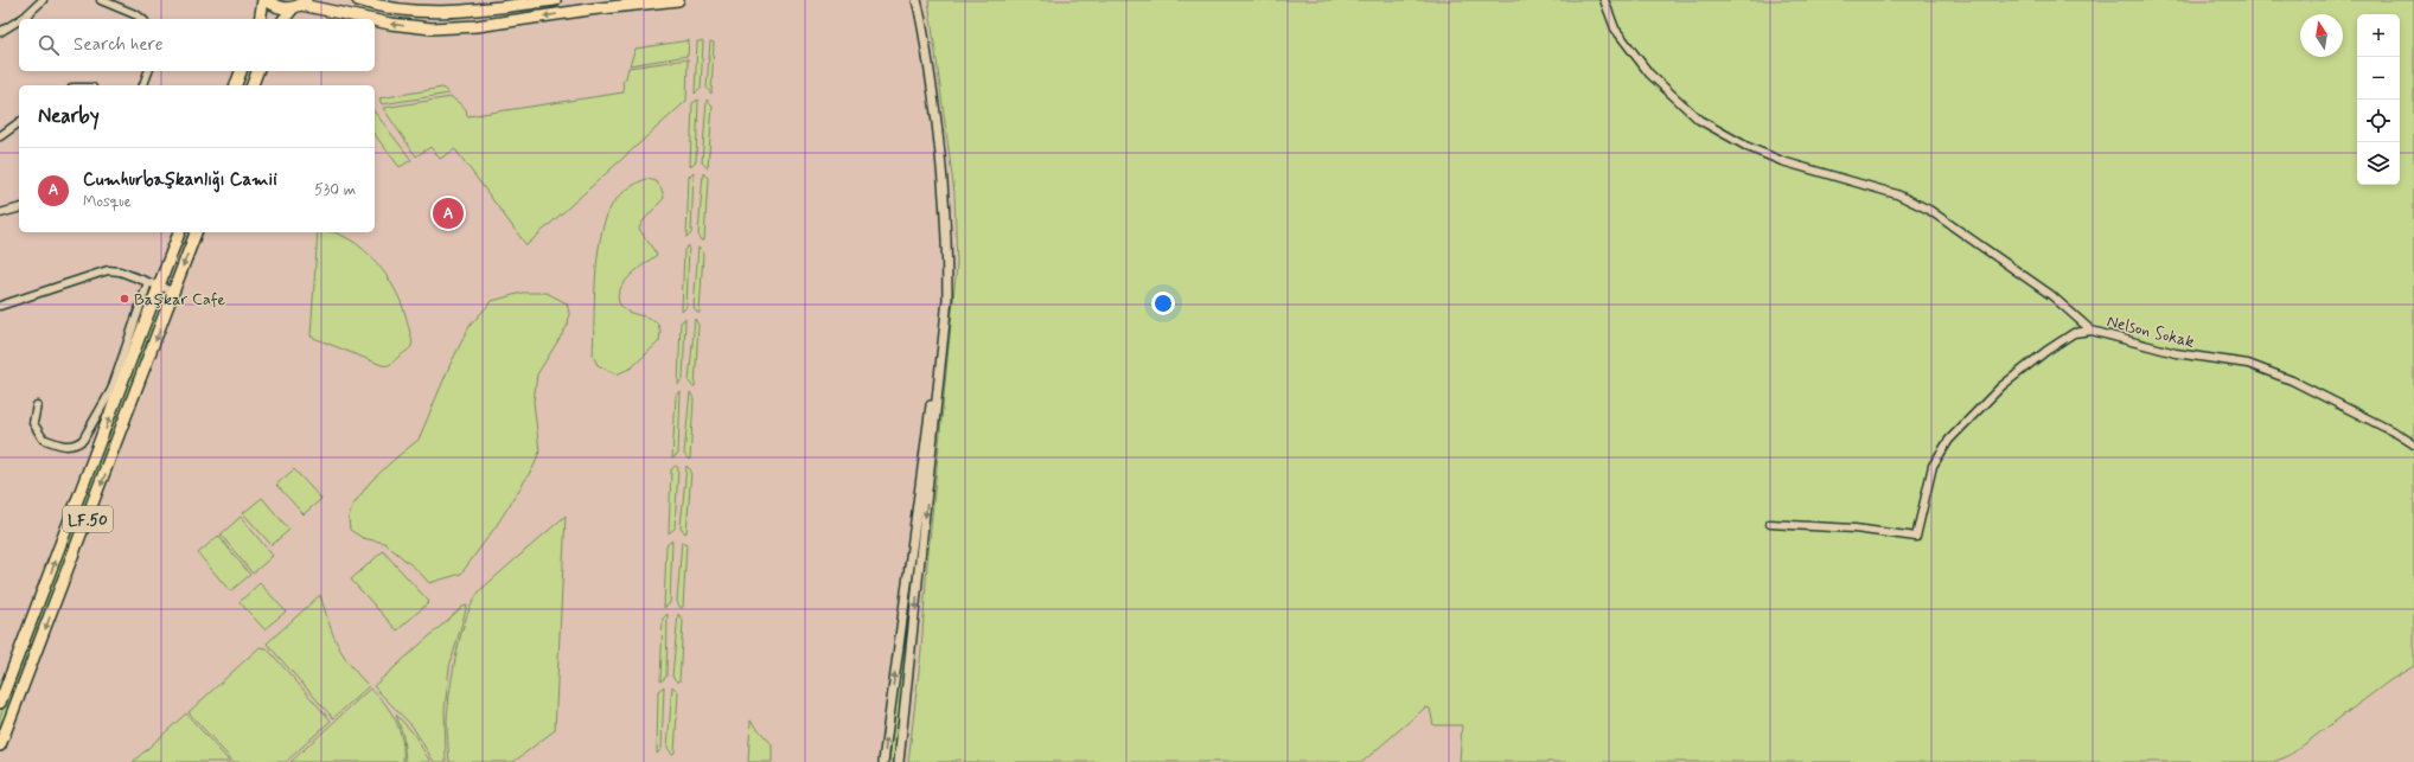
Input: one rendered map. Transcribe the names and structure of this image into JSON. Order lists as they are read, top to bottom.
{
  "streets": {
    "main road": ["LF.50"],
    "street": ["Nelson Sokak"]
  },
  "places": ["Başkar Cafe"],
  "north": "top",
  "page": {
    "map_buttons": ["+", "−"],
    "search": "Search here",
    "heading": "Nearby",
    "list": [
      {
        "mark": "A",
        "name": "Cumhurbaşkanlığı Camii",
        "note": "Mosque",
        "value": "530 m"
      }
    ],
    "pins": "A"
  }
}
